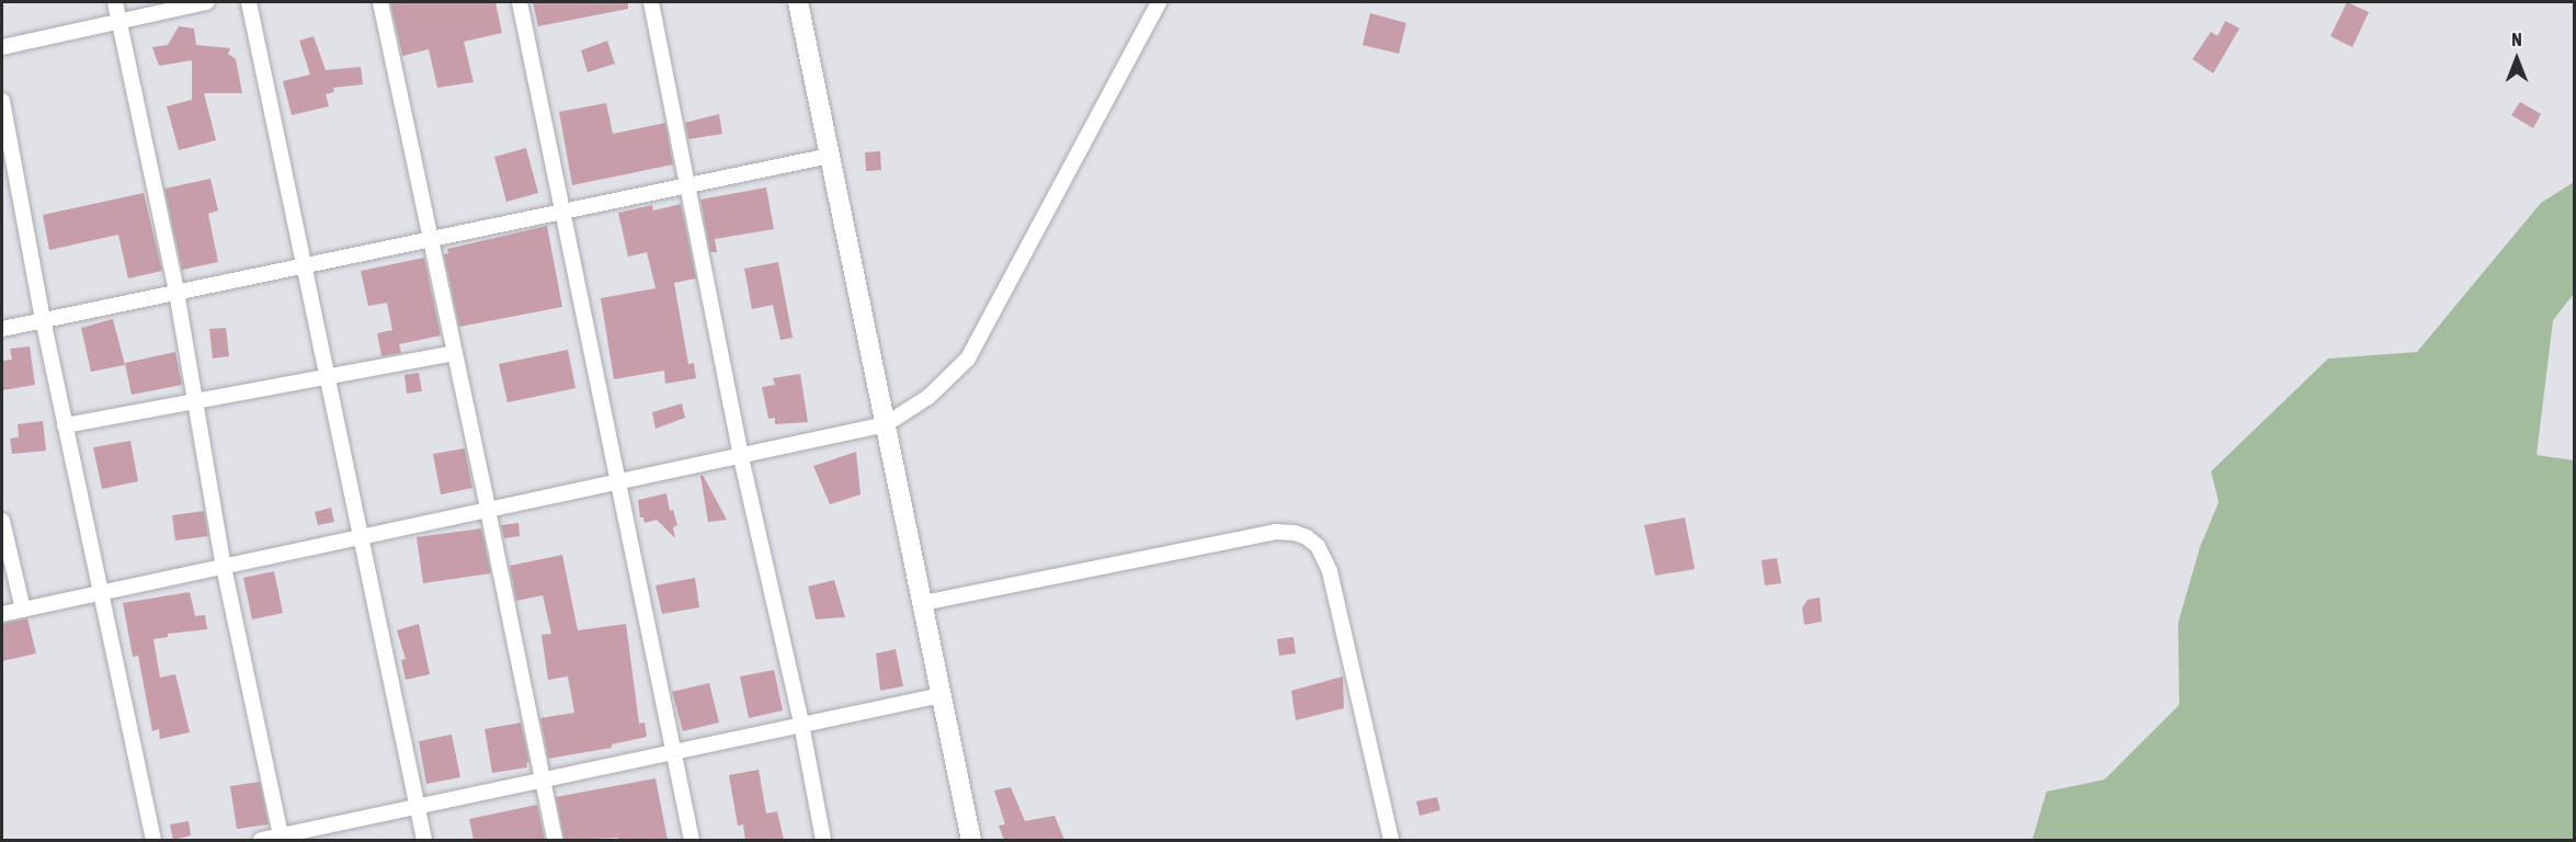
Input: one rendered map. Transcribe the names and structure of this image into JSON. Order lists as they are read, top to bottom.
{
  "north": "top"
}
